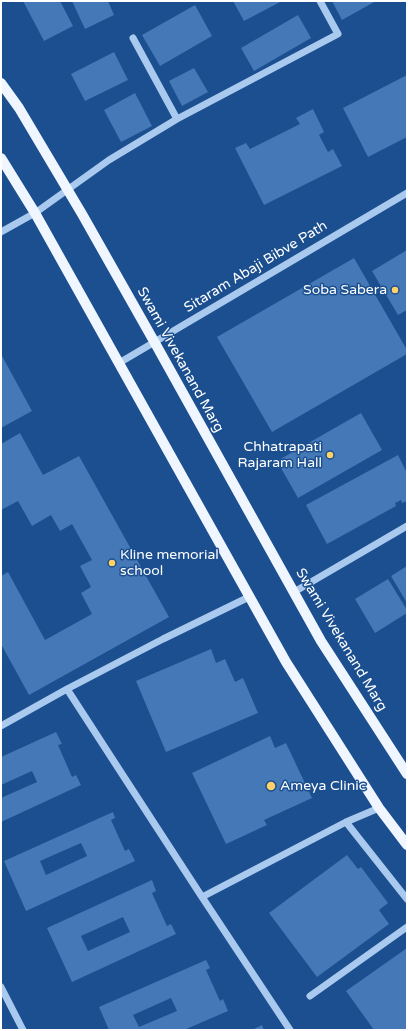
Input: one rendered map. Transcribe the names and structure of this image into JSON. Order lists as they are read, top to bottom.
{
  "streets": {
    "main road": ["Swami Vivekanand Marg"],
    "street": ["Sitaram Abaji Bibve Path"]
  },
  "crossings": [
    ["Sitaram Abaji Bibve Path", "Swami Vivekanand Marg"]
  ],
  "places": [
    "Soba Sabera",
    "Chhatrapati Rajaram Hall",
    "Kline memorial school",
    "Ameya Clinic"
  ]
}
